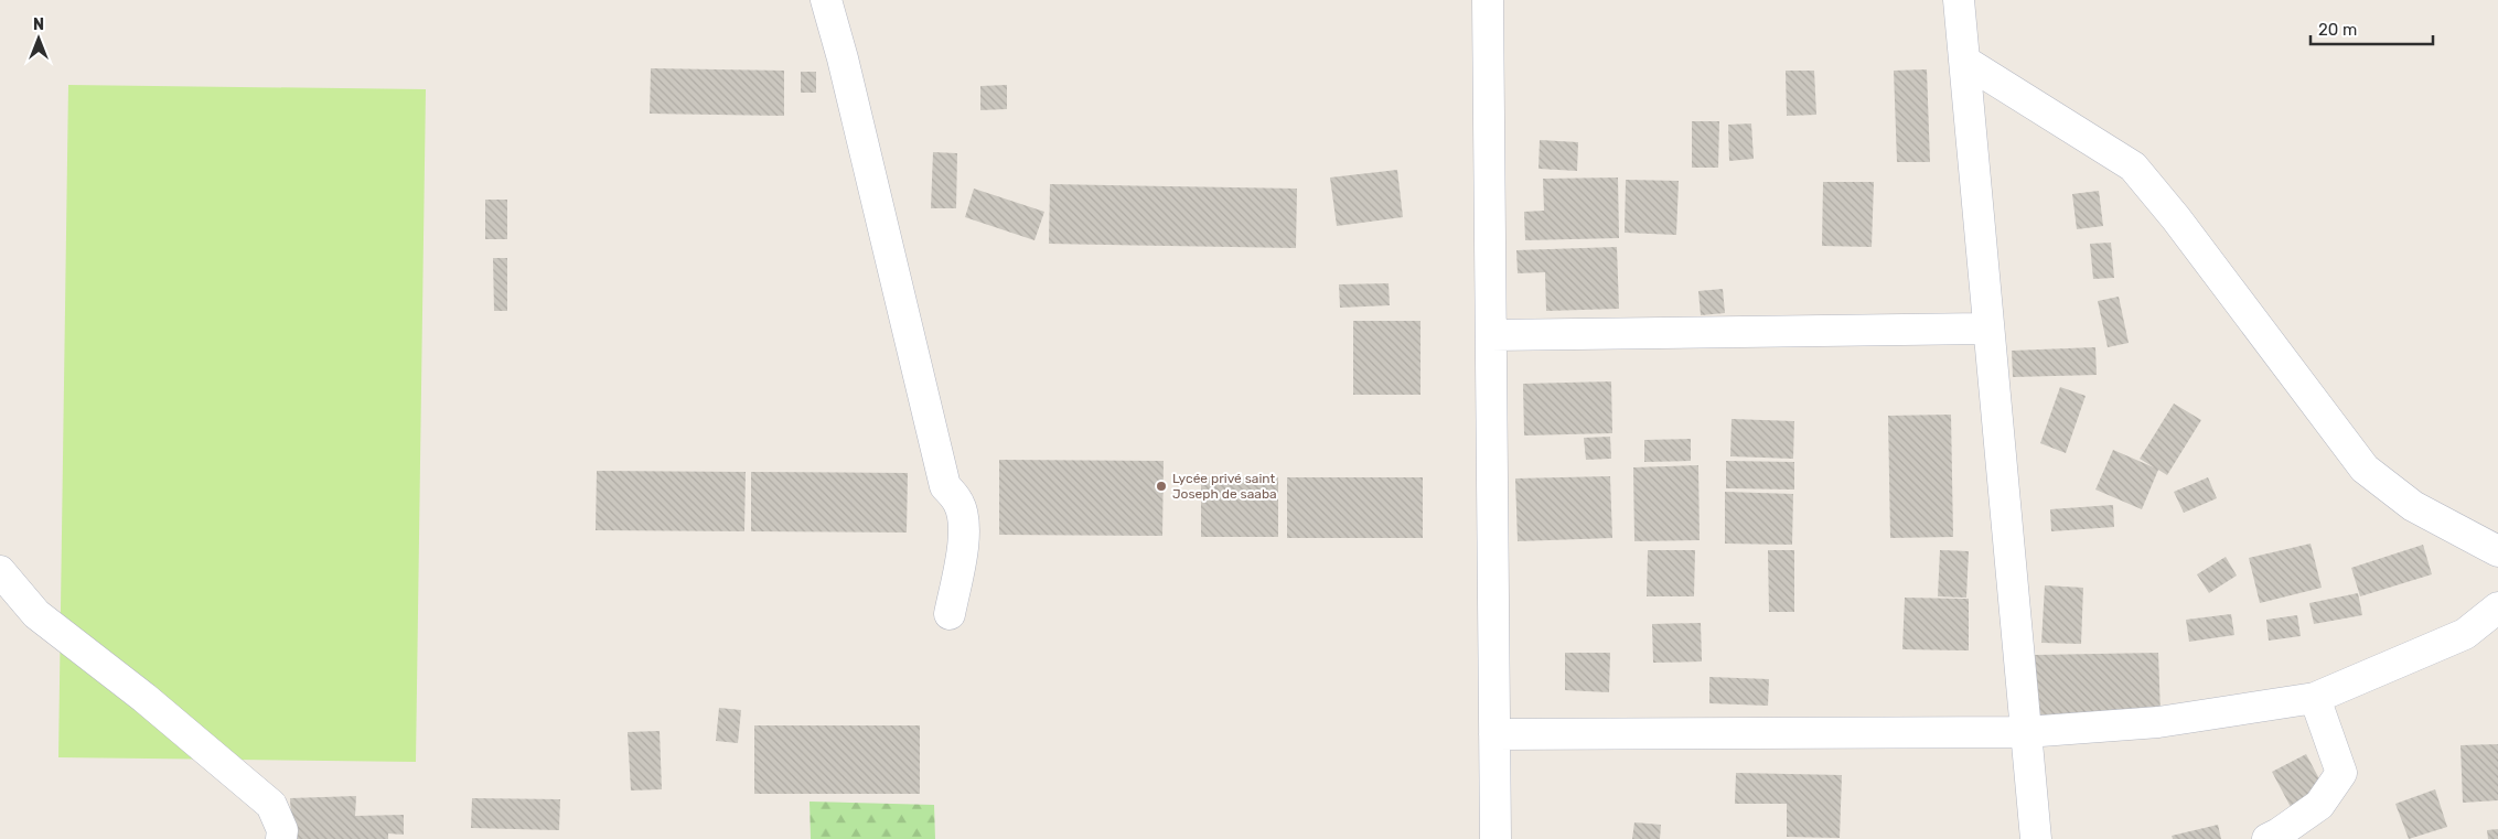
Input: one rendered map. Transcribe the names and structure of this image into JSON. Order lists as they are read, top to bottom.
{
  "places": ["Lycée privé saint Joseph de saaba"],
  "scale_bar": "20 m",
  "north": "top"
}
